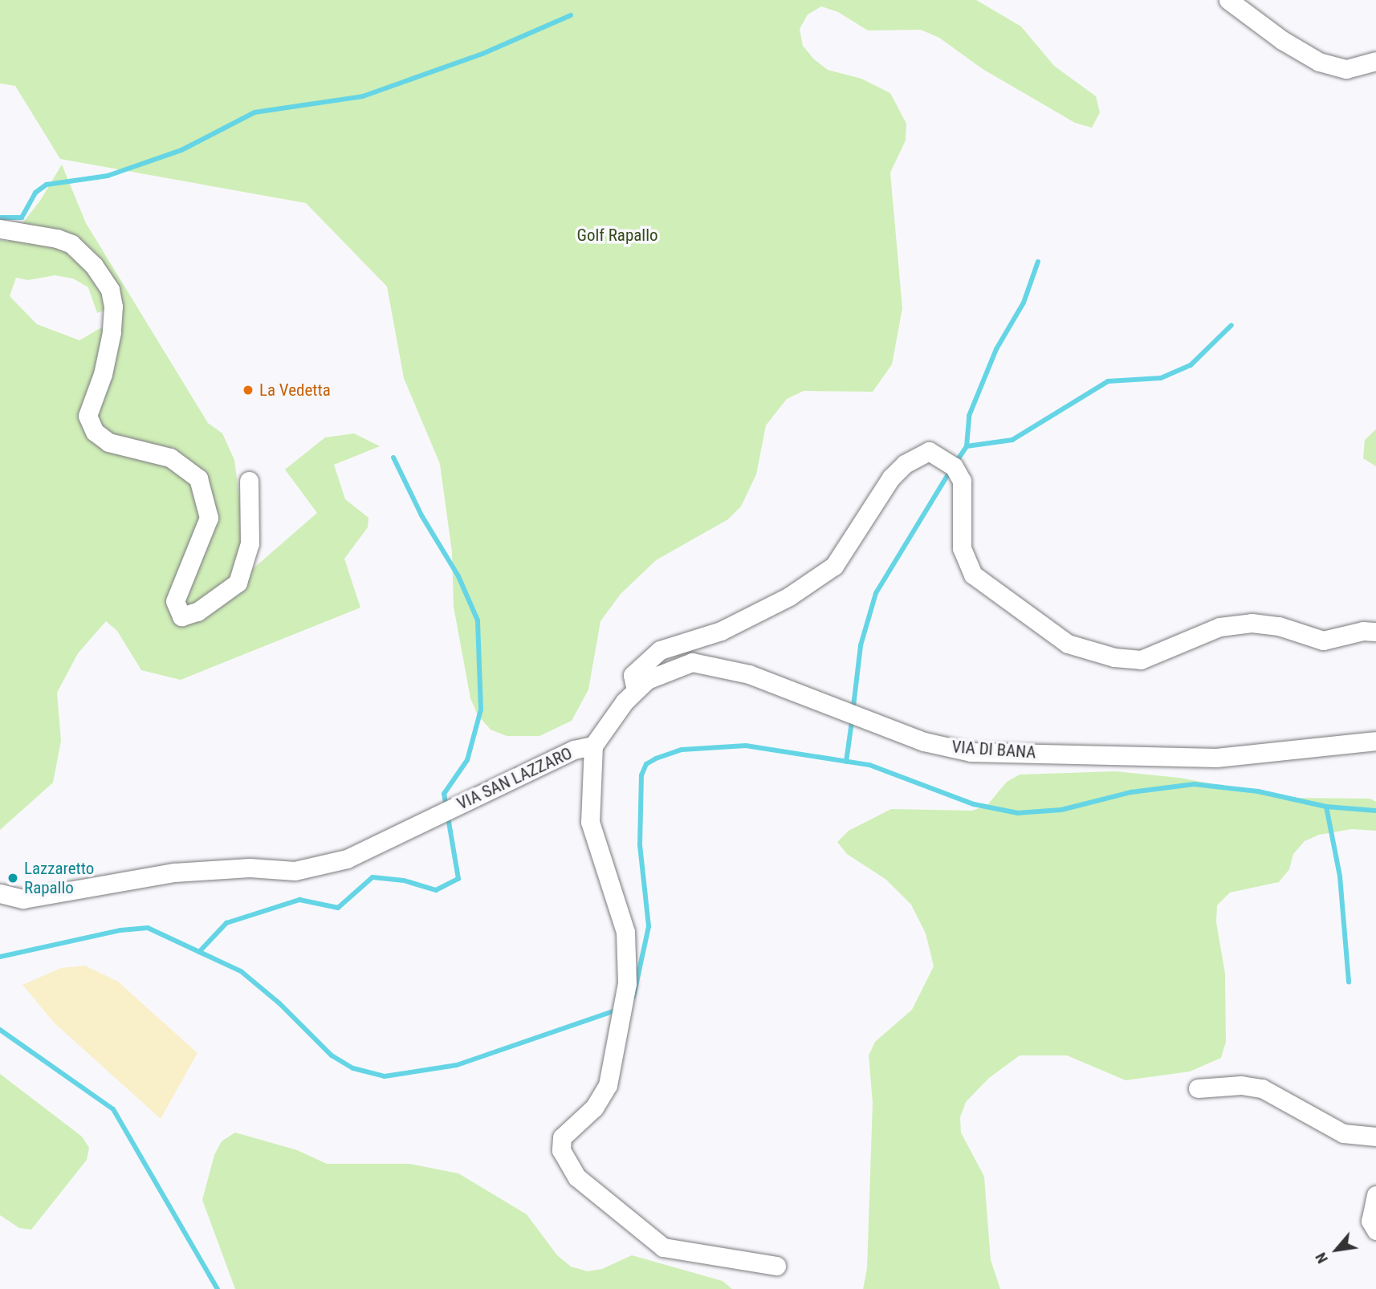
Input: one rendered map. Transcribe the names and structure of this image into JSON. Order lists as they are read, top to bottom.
{
  "streets": {
    "street": ["VIA DI BANA", "VIA SAN LAZZARO"]
  },
  "crossings": [
    ["VIA DI BANA", "VIA SAN LAZZARO"]
  ],
  "parks": ["Golf Rapallo"],
  "places": ["La Vedetta", "Lazzaretto Rapallo"],
  "north": "bottom left"
}
